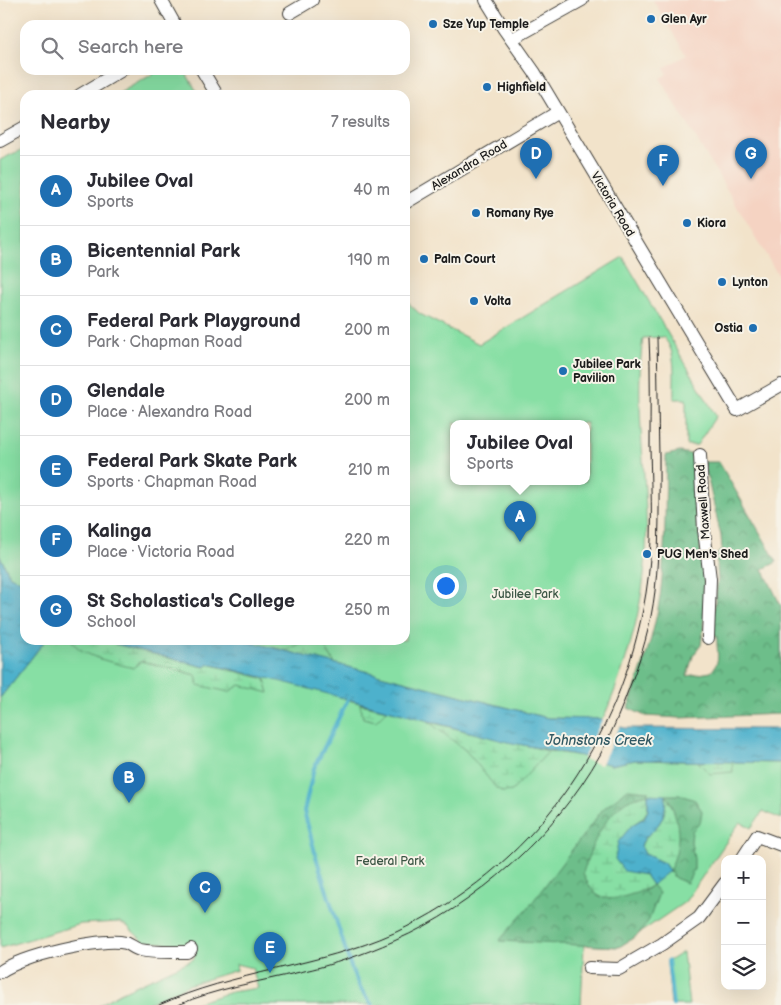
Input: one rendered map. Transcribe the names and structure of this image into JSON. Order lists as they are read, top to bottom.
{
  "streets": {
    "street": ["Alexandra Road", "Victoria Road", "Maxwell Road"]
  },
  "crossings": [
    ["Alexandra Road", "Victoria Road"]
  ],
  "water": ["Johnstons Creek"],
  "parks": ["Jubilee Park", "Federal Park"],
  "places": [
    "Glen Ayr",
    "Sze Yup Temple",
    "Highfield",
    "Romany Rye",
    "Kiora",
    "Palm Court",
    "Lynton",
    "Volta",
    "Ostia",
    "Jubilee Park Pavilion",
    "PUG Men's Shed"
  ],
  "page": {
    "search": "Search here",
    "heading": ["Nearby", "7 results"],
    "pins": [
      "D",
      "G",
      "F",
      "A",
      "B",
      "C",
      "E"
    ],
    "list": [
      {
        "mark": "A",
        "name": "Jubilee Oval",
        "note": "Sports",
        "value": "40 m"
      },
      {
        "mark": "B",
        "name": "Bicentennial Park",
        "note": "Park",
        "value": "190 m"
      },
      {
        "mark": "C",
        "name": "Federal Park Playground",
        "note": "Park · Chapman Road",
        "value": "200 m"
      },
      {
        "mark": "D",
        "name": "Glendale",
        "note": "Place · Alexandra Road",
        "value": "200 m"
      },
      {
        "mark": "E",
        "name": "Federal Park Skate Park",
        "note": "Sports · Chapman Road",
        "value": "210 m"
      },
      {
        "mark": "F",
        "name": "Kalinga",
        "note": "Place · Victoria Road",
        "value": "220 m"
      },
      {
        "mark": "G",
        "name": "St Scholastica's College",
        "note": "School",
        "value": "250 m"
      }
    ],
    "popup": ["Jubilee Oval", "Sports"],
    "map_buttons": ["+", "−"]
  }
}
